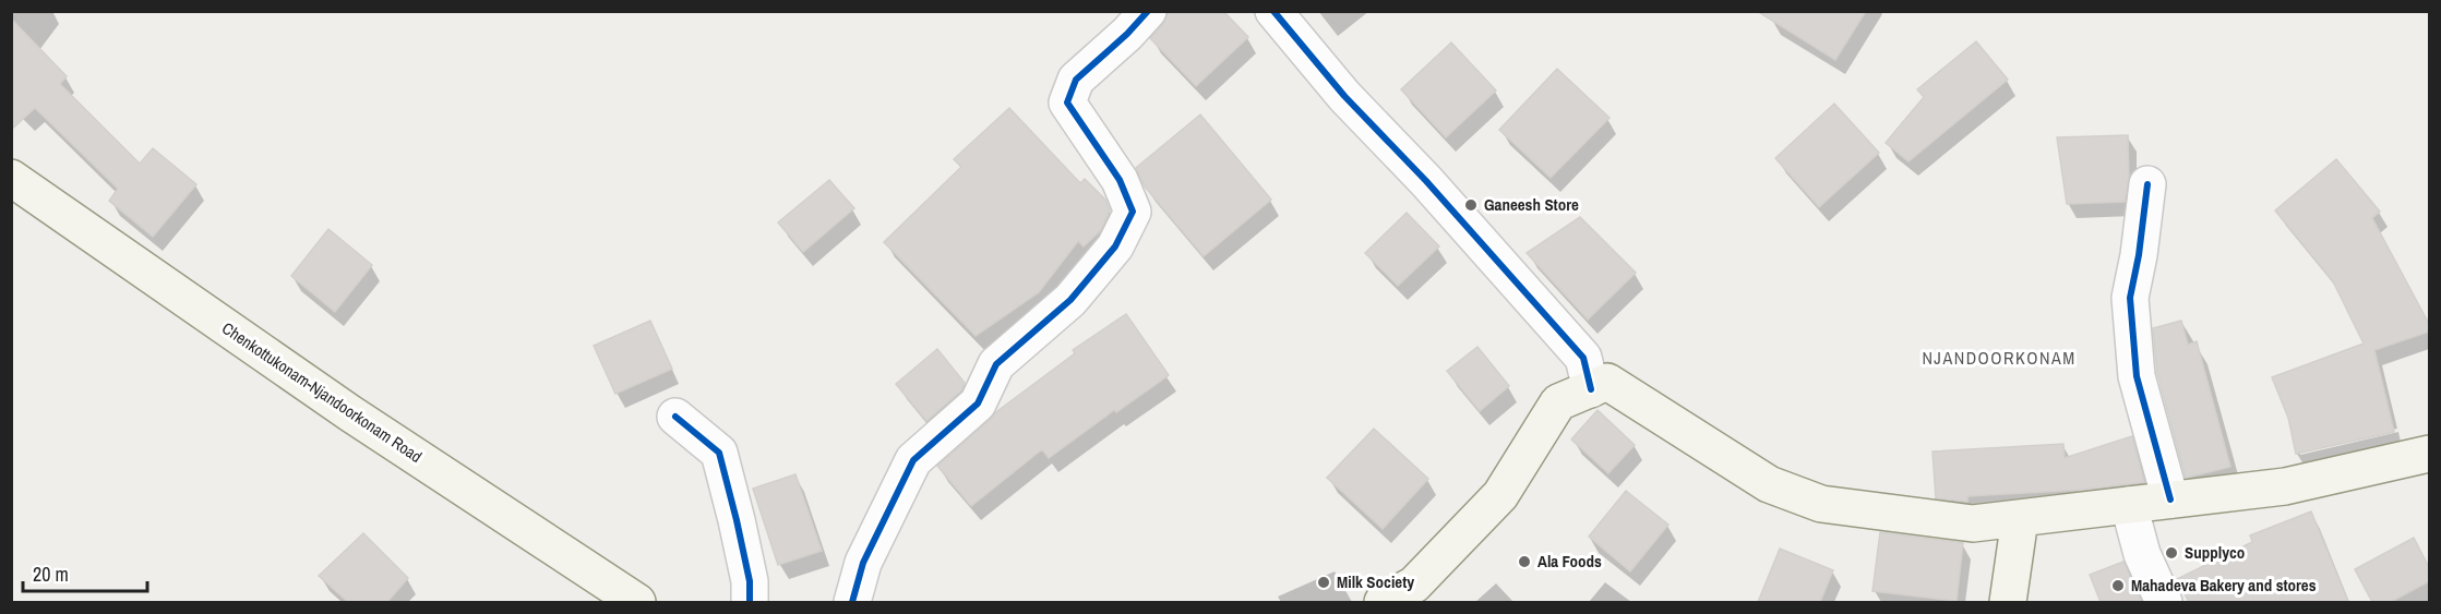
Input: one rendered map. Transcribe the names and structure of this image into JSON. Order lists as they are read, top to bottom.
{
  "streets": {
    "main road": ["Chenkottukonam-Njandoorkonam Road"]
  },
  "districts": ["NJANDOORKONAM"],
  "places": [
    "Ganeesh Store",
    "Supplyco",
    "Ala Foods",
    "Milk Society",
    "Mahadeva Bakery and stores"
  ],
  "scale_bar": "20 m"
}
